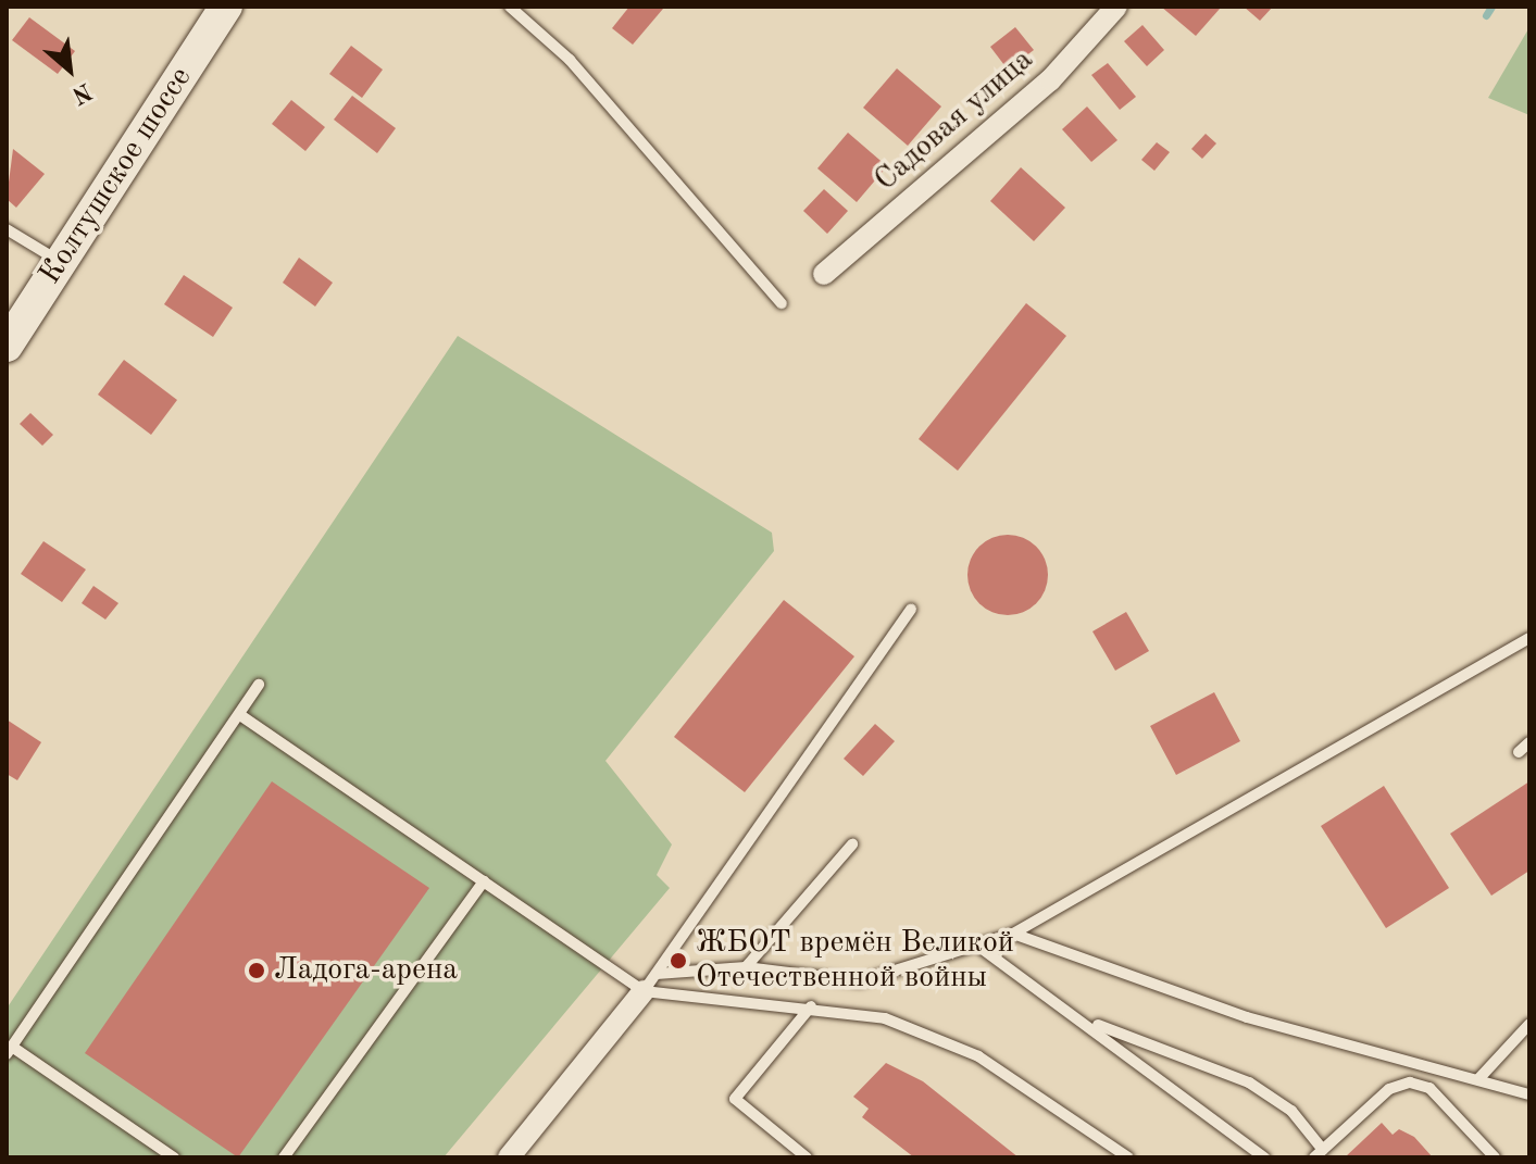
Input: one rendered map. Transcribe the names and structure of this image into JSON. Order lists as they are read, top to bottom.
{
  "streets": {
    "main road": ["Колтушское шоссе"],
    "street": ["Садовая улица"]
  },
  "places": ["ЖБОТ времён Великой Отечественной войны", "Ладога-арена"],
  "north": "bottom right"
}
